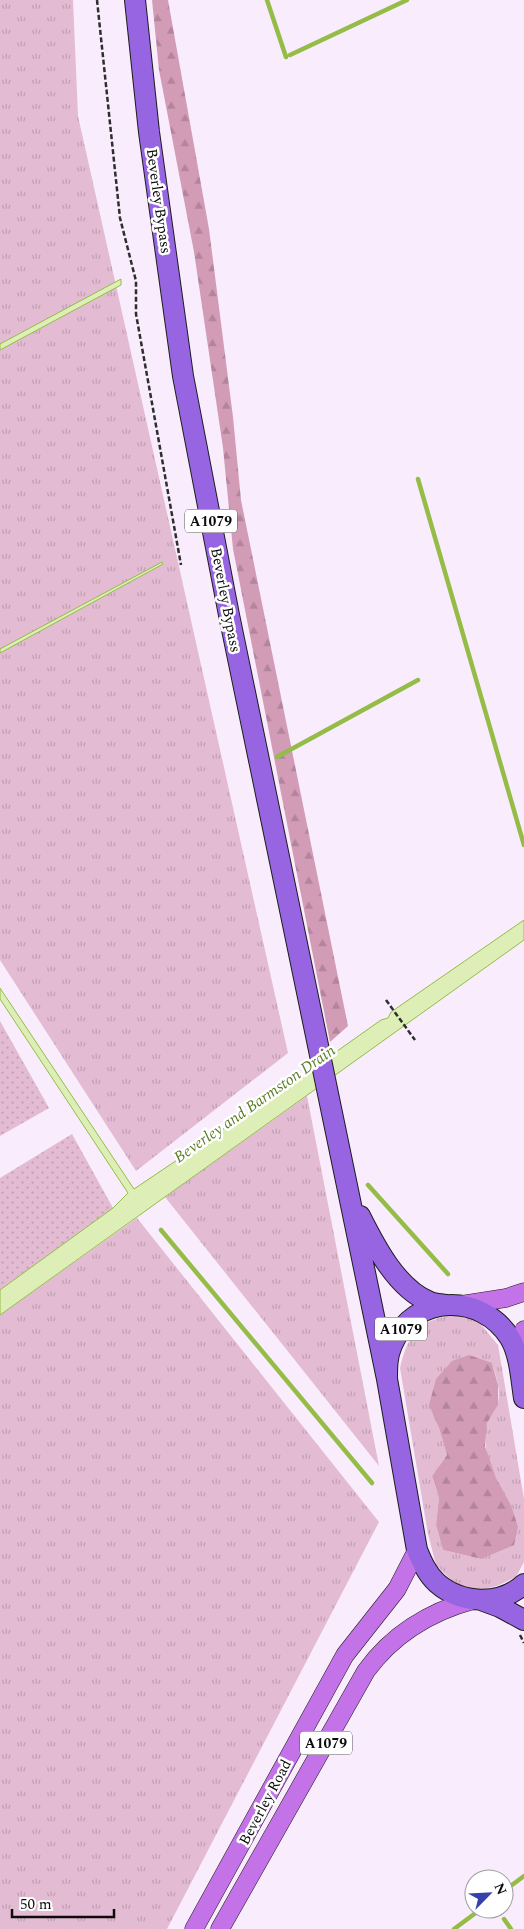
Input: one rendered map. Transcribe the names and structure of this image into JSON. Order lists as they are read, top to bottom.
{
  "streets": {
    "highway": ["Beverley Bypass", "A1079"],
    "main road": ["Beverley Road"]
  },
  "crossings": [
    ["Beverley Bypass", "A1079"],
    ["A1079", "Beverley Road"]
  ],
  "water": ["Beverley and Barmston Drain"],
  "scale_bar": "50 m",
  "north": "top right"
}
